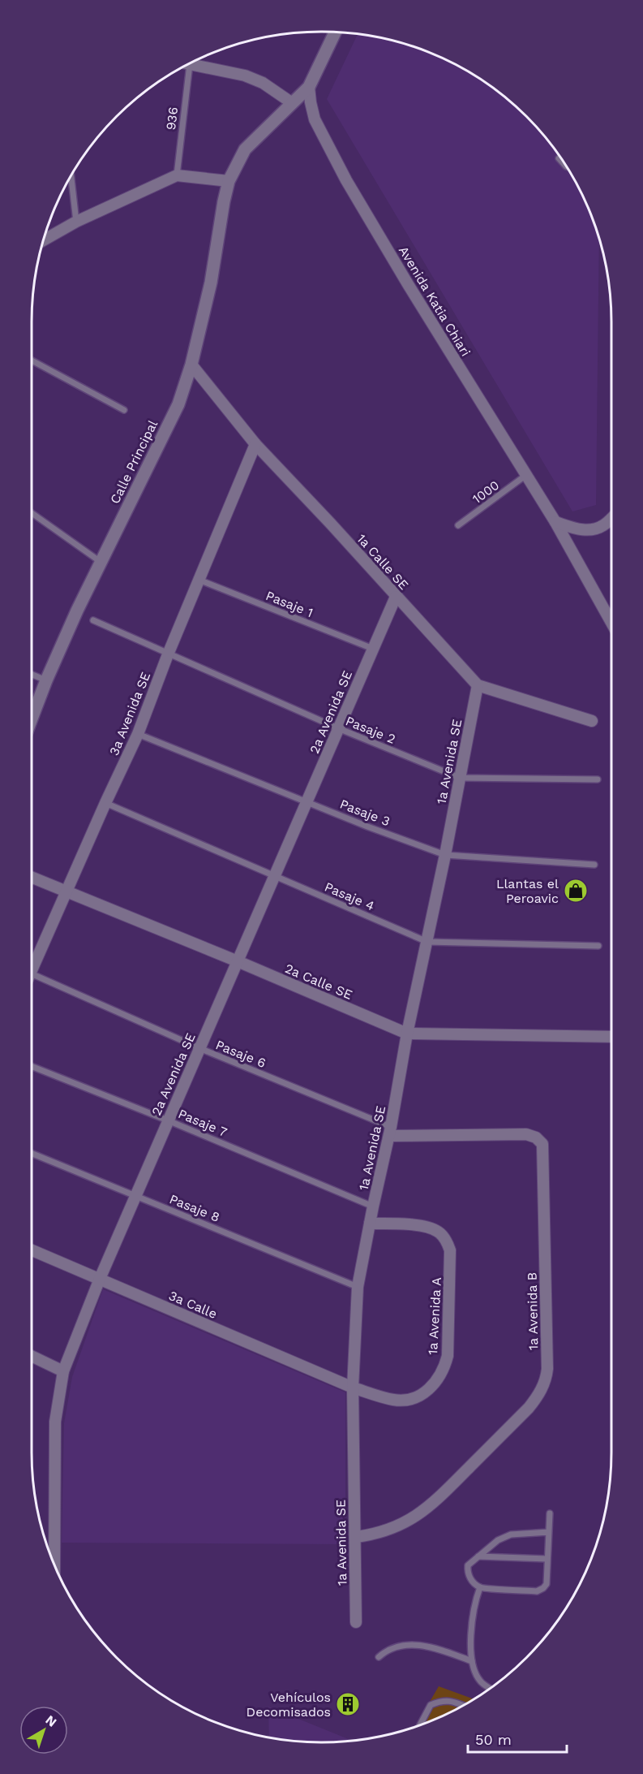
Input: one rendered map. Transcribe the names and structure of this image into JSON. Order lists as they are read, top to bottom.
{
  "streets": {
    "street": [
      "Avenida Katia Chiari",
      "Calle Principal",
      "1a Calle SE",
      "2a Avenida SE",
      "3a Avenida SE",
      "1a Avenida SE",
      "2a Calle SE",
      "3a Calle",
      "1a Avenida B",
      "1a Avenida A"
    ],
    "lane": [
      "936",
      "1000",
      "Pasaje 1",
      "Pasaje 2",
      "Pasaje 3",
      "Pasaje 4",
      "Pasaje 6",
      "Pasaje 7",
      "Pasaje 8"
    ]
  },
  "crossings": [
    ["Avenida Katia Chiari", "Calle Principal"],
    ["Avenida Katia Chiari", "1000"],
    ["Calle Principal", "1a Calle SE"],
    ["1a Calle SE", "2a Avenida SE"],
    ["1a Calle SE", "3a Avenida SE"],
    ["1a Calle SE", "1a Avenida SE"],
    ["Pasaje 1", "2a Avenida SE"],
    ["Pasaje 1", "3a Avenida SE"],
    ["2a Avenida SE", "Pasaje 2"],
    ["2a Avenida SE", "Pasaje 3"],
    ["2a Avenida SE", "Pasaje 4"],
    ["2a Avenida SE", "2a Calle SE"],
    ["2a Avenida SE", "Pasaje 6"],
    ["2a Avenida SE", "Pasaje 7"],
    ["2a Avenida SE", "Pasaje 8"],
    ["2a Avenida SE", "3a Calle"],
    ["3a Avenida SE", "Pasaje 2"],
    ["3a Avenida SE", "Pasaje 3"],
    ["3a Avenida SE", "Pasaje 4"],
    ["3a Avenida SE", "2a Calle SE"],
    ["Pasaje 2", "1a Avenida SE"],
    ["1a Avenida SE", "Pasaje 3"],
    ["1a Avenida SE", "Pasaje 4"],
    ["1a Avenida SE", "2a Calle SE"],
    ["1a Avenida SE", "Pasaje 6"],
    ["1a Avenida SE", "Pasaje 7"],
    ["1a Avenida SE", "Pasaje 8"],
    ["1a Avenida SE", "3a Calle"],
    ["1a Avenida SE", "1a Avenida B"],
    ["1a Avenida SE", "1a Avenida A"],
    ["Pasaje 6", "1a Avenida B"],
    ["3a Calle", "1a Avenida A"]
  ],
  "places": {
    "shop": ["Llantas el Peroavic"],
    "building": ["Vehículos Decomisados"]
  },
  "scale_bar": "50 m",
  "north": "top right"
}
